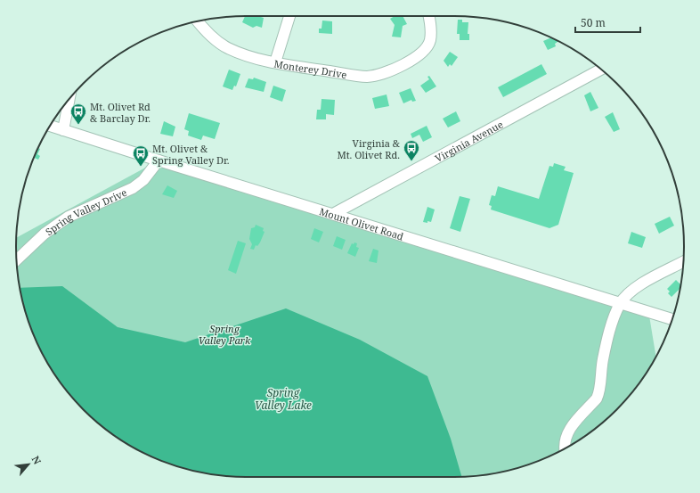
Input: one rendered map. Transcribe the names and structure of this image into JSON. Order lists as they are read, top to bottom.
{
  "streets": {
    "street": [
      "Monterey Drive",
      "Virginia Avenue",
      "Spring Valley Drive",
      "Mount Olivet Road"
    ]
  },
  "crossings": [
    ["Virginia Avenue", "Mount Olivet Road"],
    ["Spring Valley Drive", "Mount Olivet Road"]
  ],
  "water": ["Spring Valley Lake"],
  "parks": ["Spring Valley Park"],
  "places": {
    "bus stop": ["Mt. Olivet Rd & Barclay Dr.", "Virginia & Mt. Olivet Rd.", "Mt. Olivet & Spring Valley Dr."]
  },
  "scale_bar": "50 m",
  "north": "top right"
}
